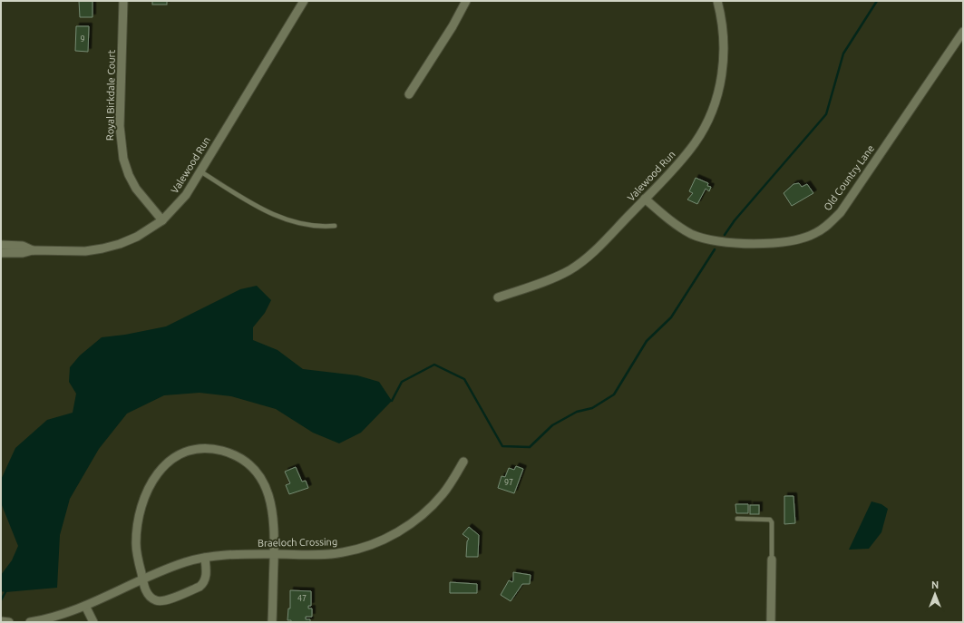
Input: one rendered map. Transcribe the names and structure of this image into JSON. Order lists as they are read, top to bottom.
{
  "streets": {
    "street": [
      "Royal Birkdale Court",
      "Valewood Run",
      "Old Country Lane",
      "Braeloch Crossing"
    ]
  },
  "crossings": [
    ["Royal Birkdale Court", "Valewood Run"],
    ["Valewood Run", "Old Country Lane"]
  ],
  "house_numbers": ["9", "97", "47"],
  "north": "top"
}
